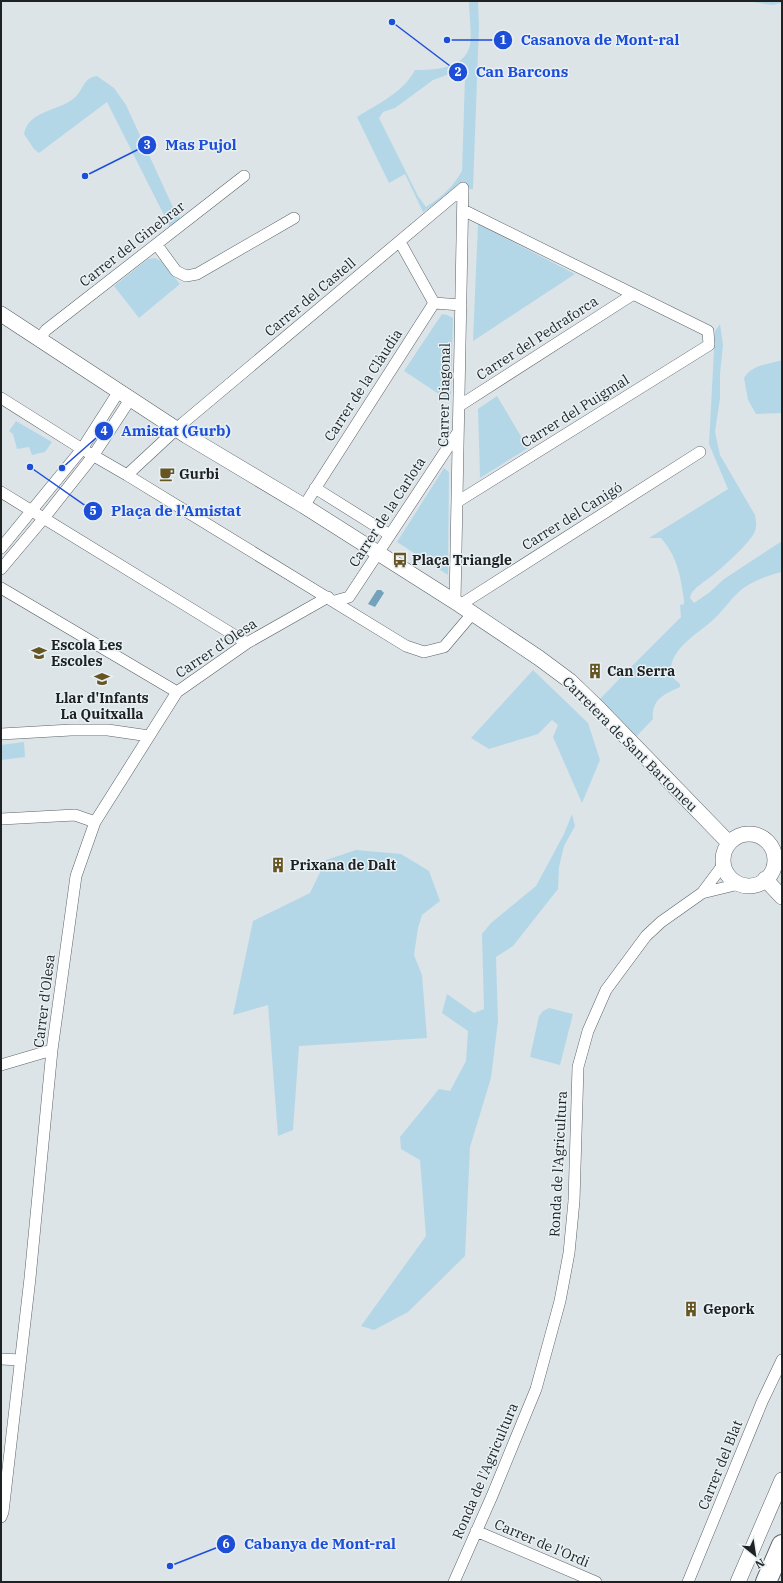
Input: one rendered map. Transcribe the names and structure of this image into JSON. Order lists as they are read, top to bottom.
{
  "streets": {
    "street": [
      "Carrer del Ginebrar",
      "Carrer del Castell",
      "Carrer del Pedraforca",
      "Carrer de la Clàudia",
      "Carrer Diagonal",
      "Carrer del Puigmal",
      "Carrer de la Carlota",
      "Carrer del Canigó",
      "Carrer d'Olesa",
      "Carretera de Sant Bartomeu",
      "Ronda de l'Agricultura",
      "Carrer del Blat",
      "Carrer de l'Ordi"
    ]
  },
  "crossings": [
    ["Carrer del Ginebrar", "Carretera de Sant Bartomeu"],
    ["Carrer del Castell", "Carrer Diagonal"],
    ["Carrer del Castell", "Carretera de Sant Bartomeu"],
    ["Carrer del Pedraforca", "Carrer Diagonal"],
    ["Carrer del Pedraforca", "Carrer del Puigmal"],
    ["Carrer de la Clàudia", "Carretera de Sant Bartomeu"],
    ["Carrer Diagonal", "Carrer del Puigmal"],
    ["Carrer Diagonal", "Carrer de la Carlota"],
    ["Carrer Diagonal", "Carrer del Canigó"],
    ["Carrer Diagonal", "Carretera de Sant Bartomeu"],
    ["Carrer de la Carlota", "Carrer d'Olesa"],
    ["Carrer de la Carlota", "Carretera de Sant Bartomeu"],
    ["Carrer del Canigó", "Carretera de Sant Bartomeu"],
    ["Carretera de Sant Bartomeu", "Ronda de l'Agricultura"],
    ["Ronda de l'Agricultura", "Carrer de l'Ordi"]
  ],
  "places": {
    "other": [
      "Can Barcons",
      "Casanova de Mont-ral",
      "Mas Pujol",
      "Plaça de l'Amistat",
      "Amistat (Gurb)",
      "Cabanya de Mont-ral"
    ],
    "cafe": ["Gurbi"],
    "bus stop": ["Plaça Triangle"],
    "school or university": ["Escola Les Escoles", "Llar d'Infants La Quitxalla"],
    "building": ["Can Serra", "Prixana de Dalt", "Gepork"]
  },
  "north": "bottom right"
}
